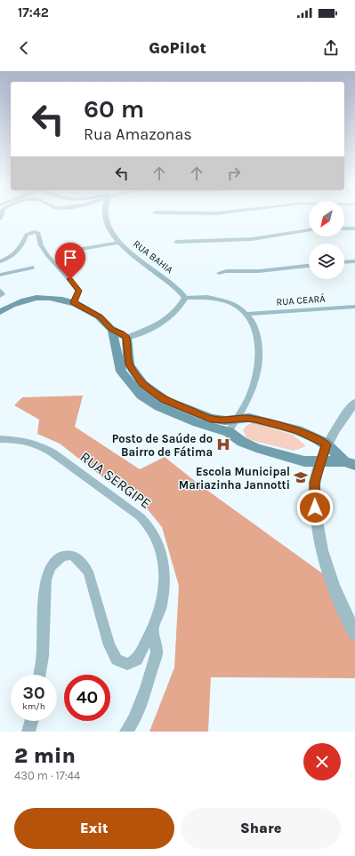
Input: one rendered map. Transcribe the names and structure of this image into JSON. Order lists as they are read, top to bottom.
{
  "streets": {
    "street": ["RUA BAHIA", "RUA CEARÁ", "RUA SERGIPE"]
  },
  "places": {
    "hospital": ["Posto de Saúde do Bairro de Fátima"],
    "school or university": ["Escola Municipal Mariazinha Jannotti"]
  },
  "north": "bottom left",
  "page": {
    "status": "17:42",
    "header": "GoPilot",
    "turn": ["60 m", "Rua Amazonas"],
    "speed": "30 km/h",
    "limit": "40",
    "heading": ["2 min", "430 m · 17:44"],
    "buttons": ["Exit", "Share"]
  }
}
